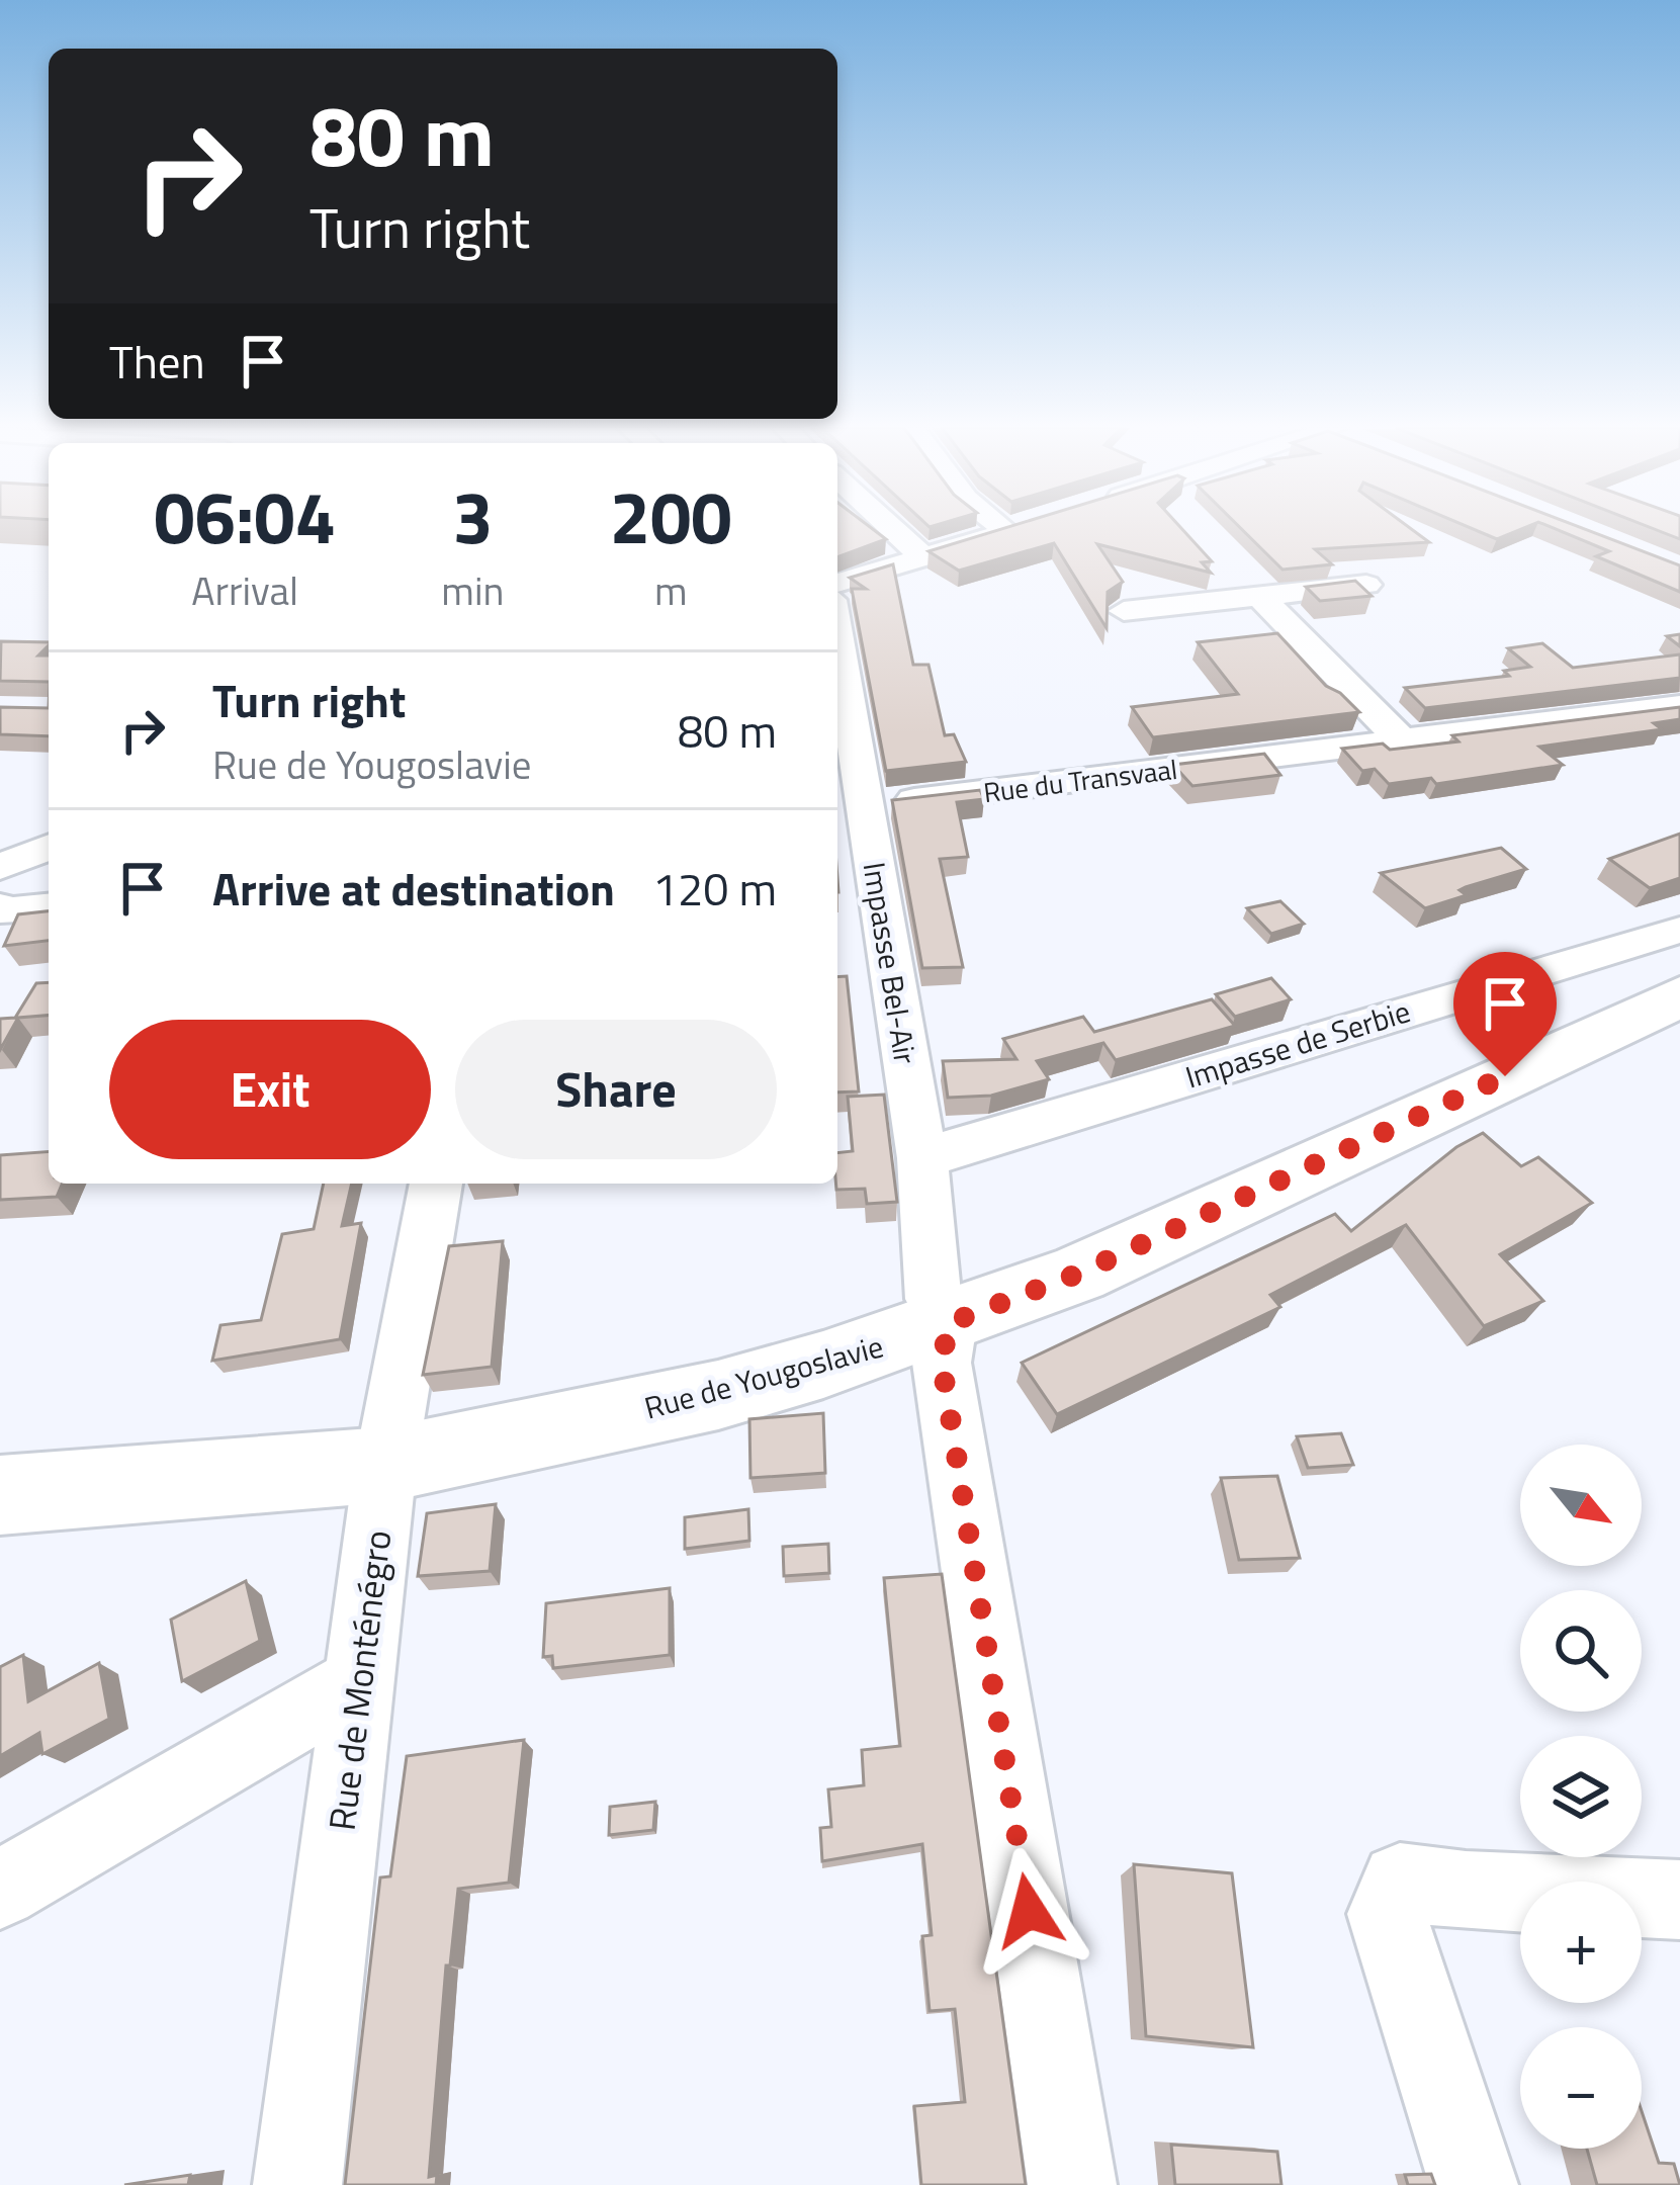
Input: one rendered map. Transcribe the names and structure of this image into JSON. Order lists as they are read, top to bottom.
{
  "streets": {
    "main road": ["Rue de Yougoslavie"],
    "street": [
      "Rue du Transvaal",
      "Impasse Bel-Air",
      "Impasse de Serbie",
      "Rue de Monténégro"
    ]
  },
  "crossings": [
    ["Rue du Transvaal", "Impasse Bel-Air"],
    ["Impasse Bel-Air", "Impasse de Serbie"],
    ["Impasse Bel-Air", "Rue de Yougoslavie"],
    ["Impasse de Serbie", "Rue de Yougoslavie"],
    ["Rue de Yougoslavie", "Rue de Monténégro"]
  ],
  "north": "bottom right",
  "page": {
    "turn": ["80 m", "Turn right"],
    "then": "Then",
    "eta": [
      "06:04",
      "Arrival",
      "3",
      "min",
      "200",
      "m"
    ],
    "list": [
      {
        "name": "Turn right",
        "note": "Rue de Yougoslavie",
        "value": "80 m"
      },
      {
        "name": "Arrive at destination",
        "value": "120 m"
      }
    ],
    "buttons": ["Exit", "Share"],
    "map_buttons": ["+", "−"]
  }
}
